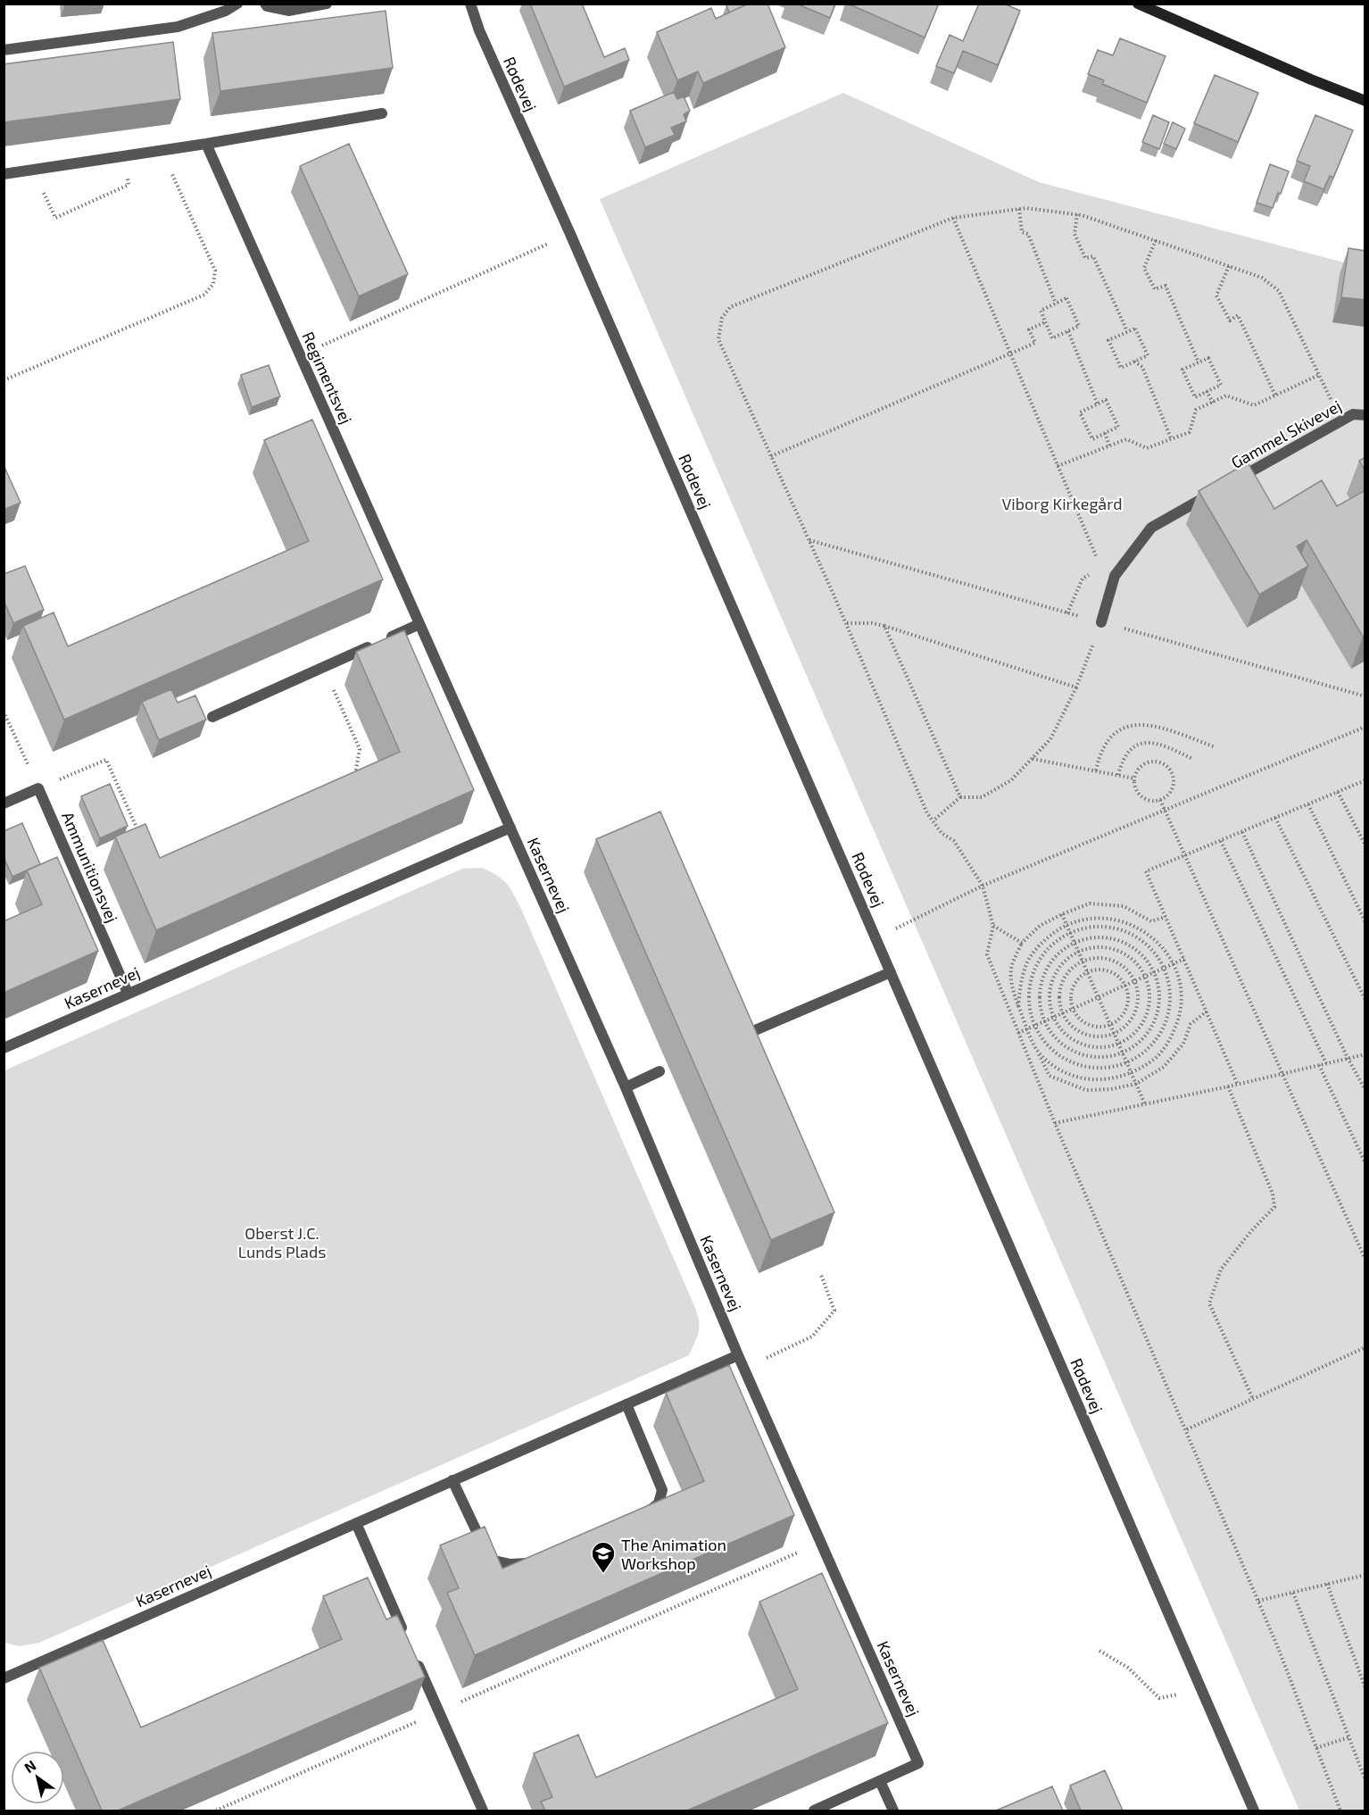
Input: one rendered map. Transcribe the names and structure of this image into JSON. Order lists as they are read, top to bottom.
{
  "streets": {
    "street": [
      "Rødevej",
      "Regimentsvej",
      "Gammel Skivevej",
      "Ammunitionsvej",
      "Kasernevej"
    ]
  },
  "crossings": [
    ["Regimentsvej", "Kasernevej"],
    ["Ammunitionsvej", "Kasernevej"]
  ],
  "parks": ["Viborg Kirkegård", "Oberst J.C. Lunds Plads"],
  "places": {
    "school or university": ["The Animation Workshop"]
  },
  "north": "top left"
}
